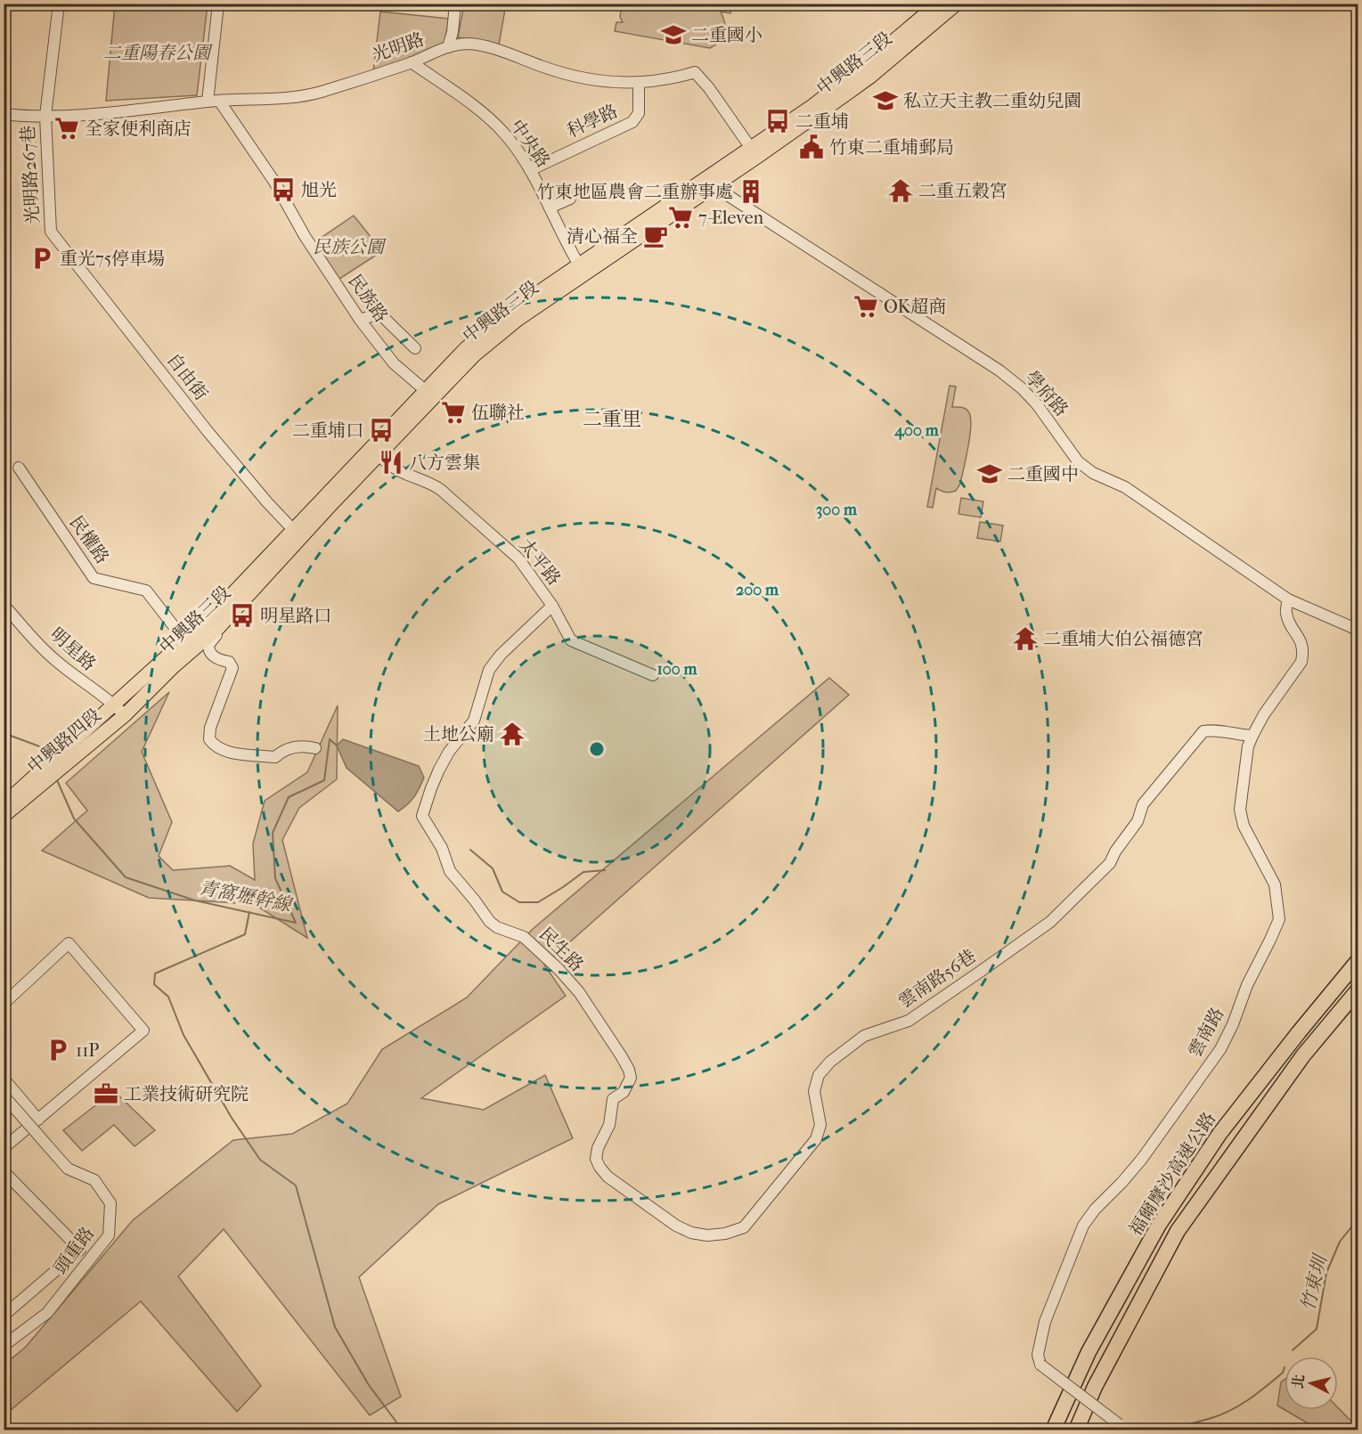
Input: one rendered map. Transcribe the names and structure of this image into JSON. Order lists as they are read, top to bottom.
{
  "streets": {
    "highway": ["福爾摩沙高速公路"],
    "main road": ["中興路三段", "中興路四段"],
    "street": [
      "光明路",
      "科學路",
      "中央路",
      "光明路267巷",
      "民族路",
      "自由街",
      "學府路",
      "民權路",
      "太平路",
      "明星路",
      "民生路",
      "雲南路56巷",
      "雲南路",
      "頭重路"
    ]
  },
  "crossings": [
    ["光明路", "中興路三段"],
    ["光明路", "科學路"],
    ["光明路", "中央路"],
    ["光明路", "光明路267巷"],
    ["光明路", "民族路"],
    ["中興路三段", "中央路"],
    ["中興路三段", "民族路"],
    ["中興路三段", "自由街"],
    ["中興路三段", "學府路"],
    ["中興路三段", "民權路"],
    ["中興路三段", "太平路"],
    ["中興路三段", "明星路"],
    ["中興路三段", "中興路四段"],
    ["科學路", "中央路"],
    ["光明路267巷", "自由街"],
    ["學府路", "雲南路"],
    ["太平路", "民生路"],
    ["明星路", "中興路四段"],
    ["民生路", "雲南路56巷"],
    ["雲南路56巷", "雲南路"]
  ],
  "districts": ["二重里"],
  "water": ["青窩壢幹線", "竹東圳"],
  "parks": ["二重陽春公園", "民族公園"],
  "places": {
    "school or university": ["二重國小", "私立天主教二重幼兒園", "二重國中"],
    "bus stop": [
      "二重埔",
      "旭光",
      "二重埔口",
      "明星路口"
    ],
    "supermarket": [
      "全家便利商店",
      "7-Eleven",
      "OK超商",
      "伍聯社"
    ],
    "public building": ["竹東二重埔郵局"],
    "temple": ["二重五穀宮", "二重埔大伯公福德宮", "土地公廟"],
    "building": ["竹東地區農會二重辦事處"],
    "cafe": ["清心福全"],
    "parking": ["重光75停車場", "11P"],
    "restaurant": ["八方雲集"],
    "office": ["工業技術研究院"]
  },
  "north": "left",
  "rings": [
    "400 m",
    "300 m",
    "200 m",
    "100 m"
  ]
}
